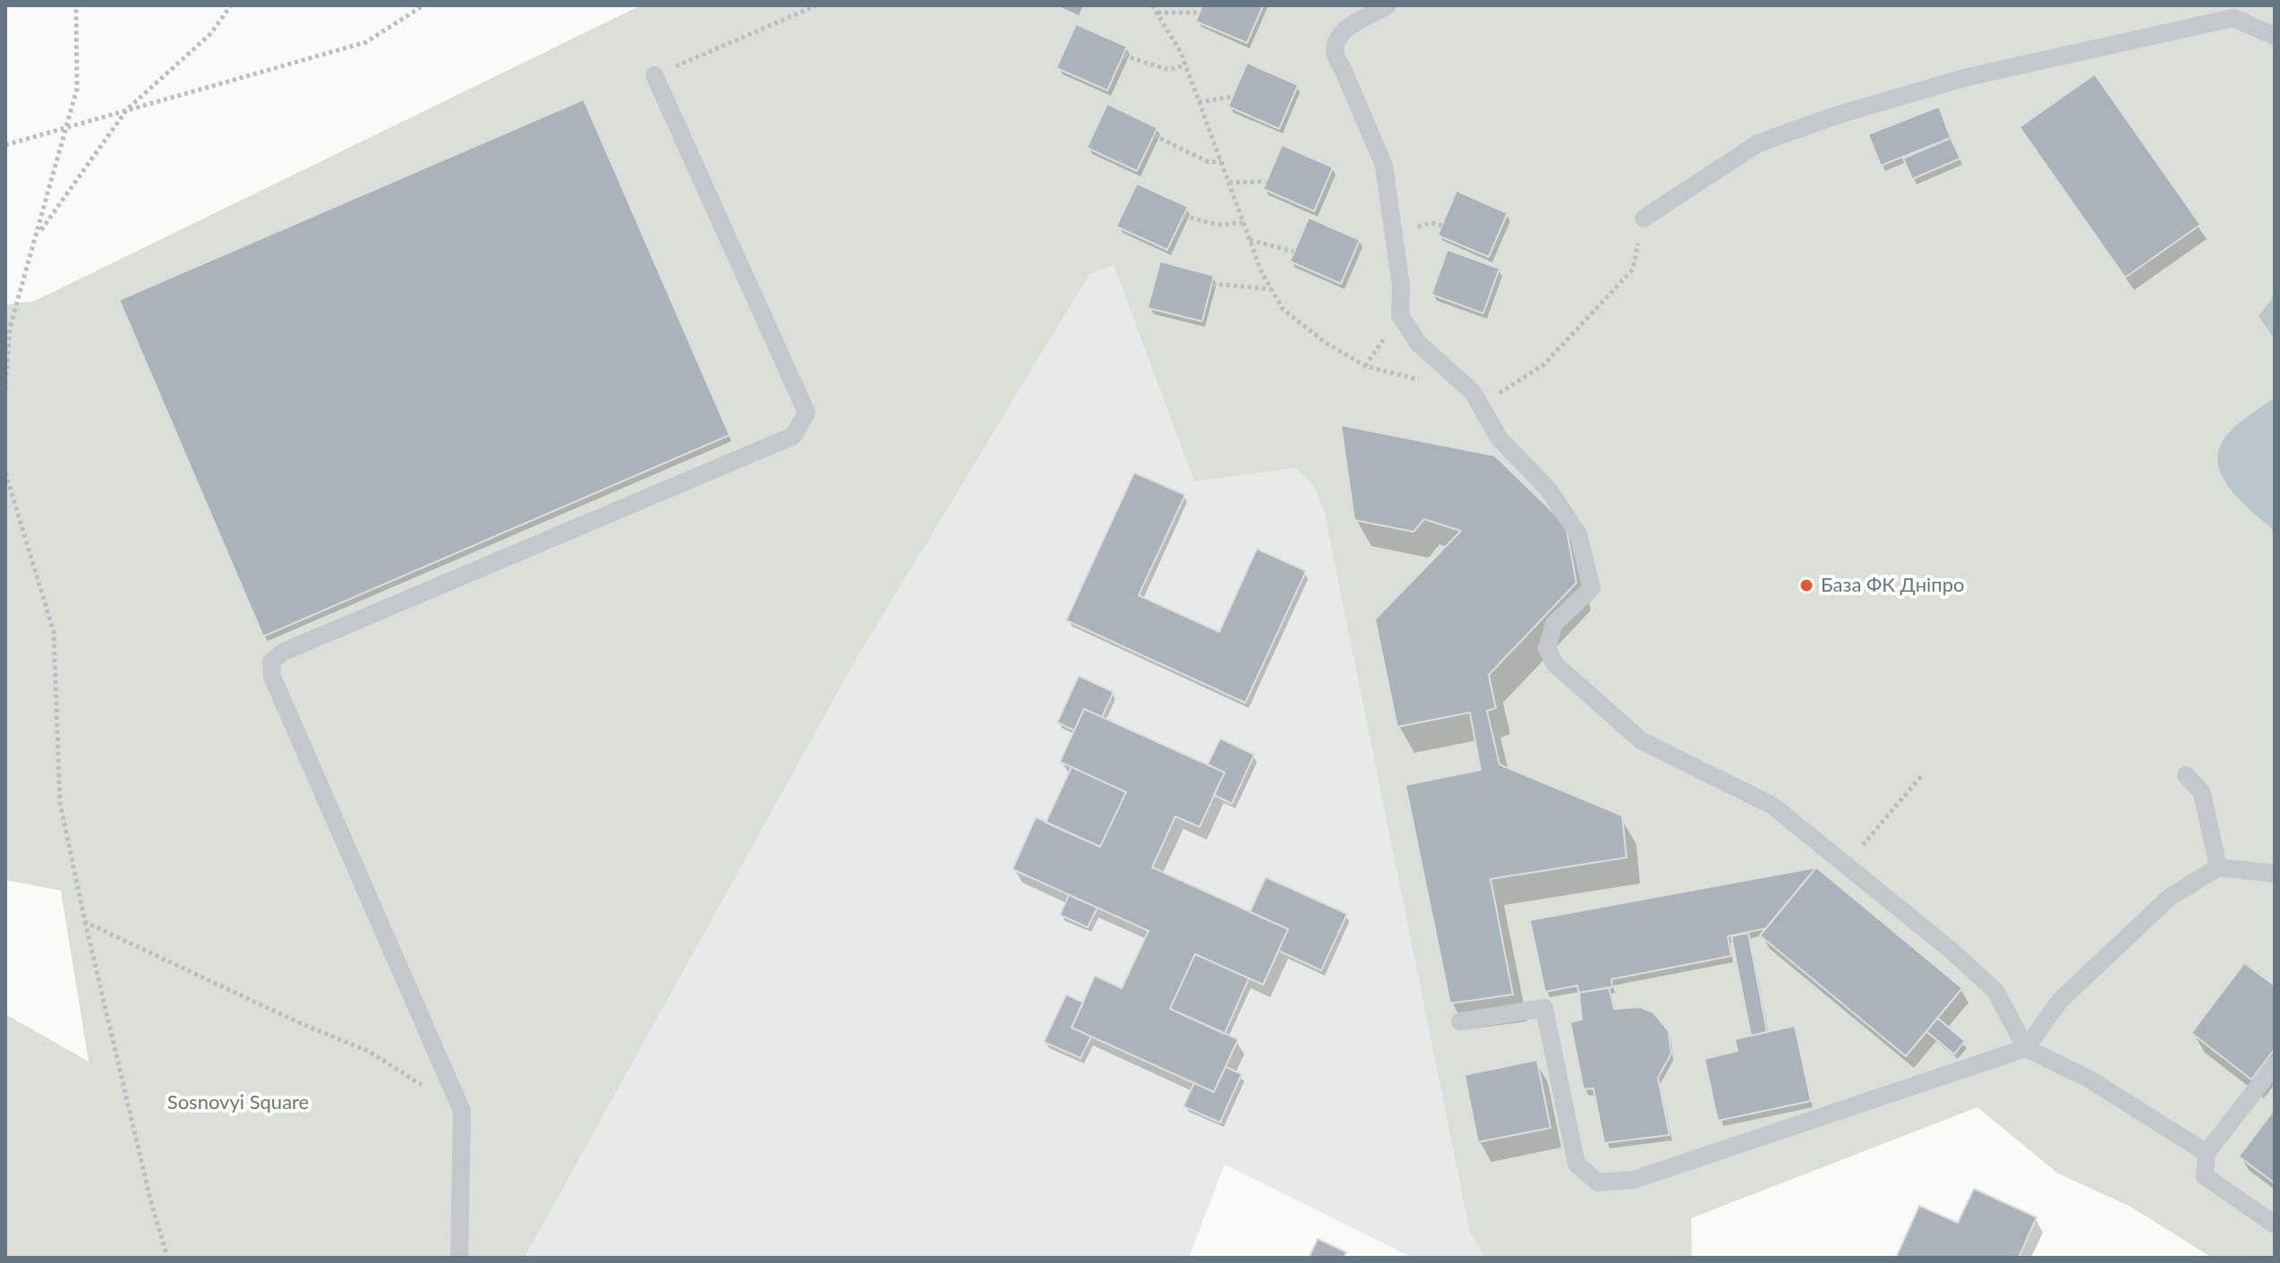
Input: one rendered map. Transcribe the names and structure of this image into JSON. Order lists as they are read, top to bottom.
{
  "parks": ["Sosnovyi Square"],
  "places": ["База ФК Дніпро"]
}
